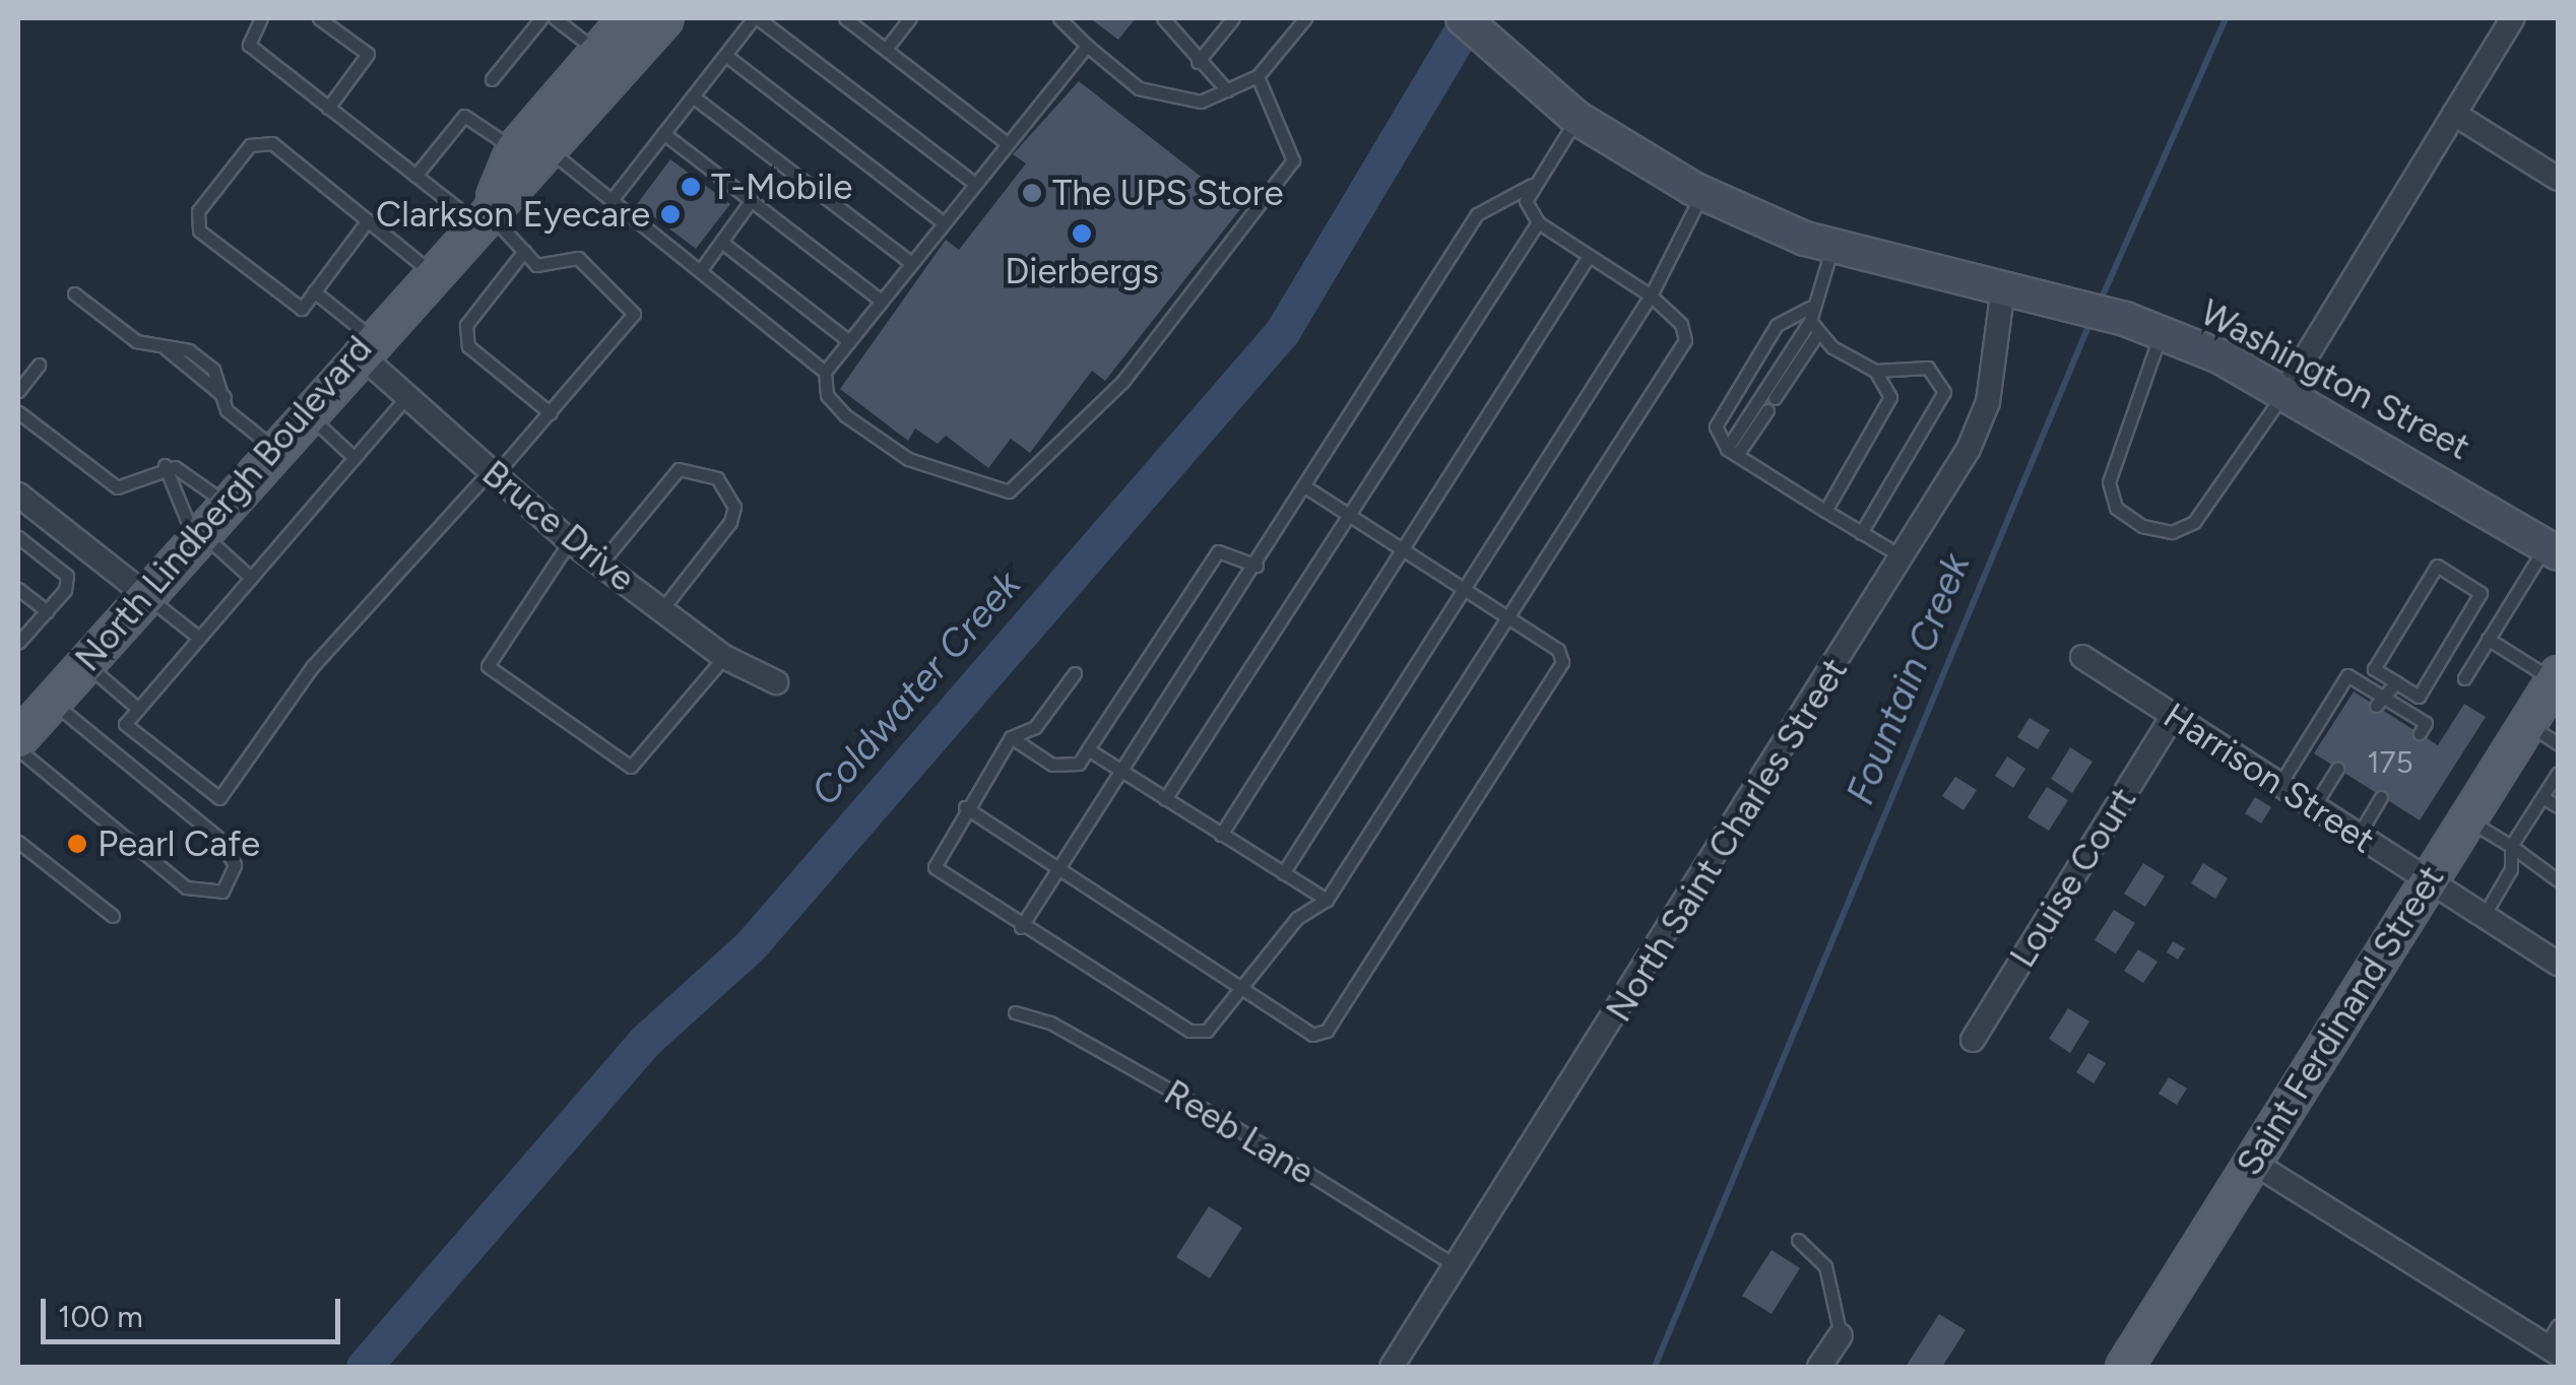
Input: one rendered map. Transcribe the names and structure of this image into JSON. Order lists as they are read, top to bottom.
{
  "streets": {
    "main road": ["Washington Street", "North Lindbergh Boulevard", "Saint Ferdinand Street"],
    "street": [
      "Bruce Drive",
      "Harrison Street",
      "North Saint Charles Street",
      "Louise Court"
    ],
    "lane": ["Reeb Lane"]
  },
  "crossings": [
    ["Washington Street", "North Saint Charles Street"],
    ["North Lindbergh Boulevard", "Bruce Drive"],
    ["Harrison Street", "Louise Court"],
    ["Harrison Street", "Saint Ferdinand Street"],
    ["North Saint Charles Street", "Reeb Lane"]
  ],
  "water": ["Fountain Creek", "Coldwater Creek"],
  "places": [
    "T-Mobile",
    "The UPS Store",
    "Clarkson Eyecare",
    "Dierbergs",
    "Pearl Cafe"
  ],
  "house_numbers": ["175"],
  "scale_bar": "100 m"
}
